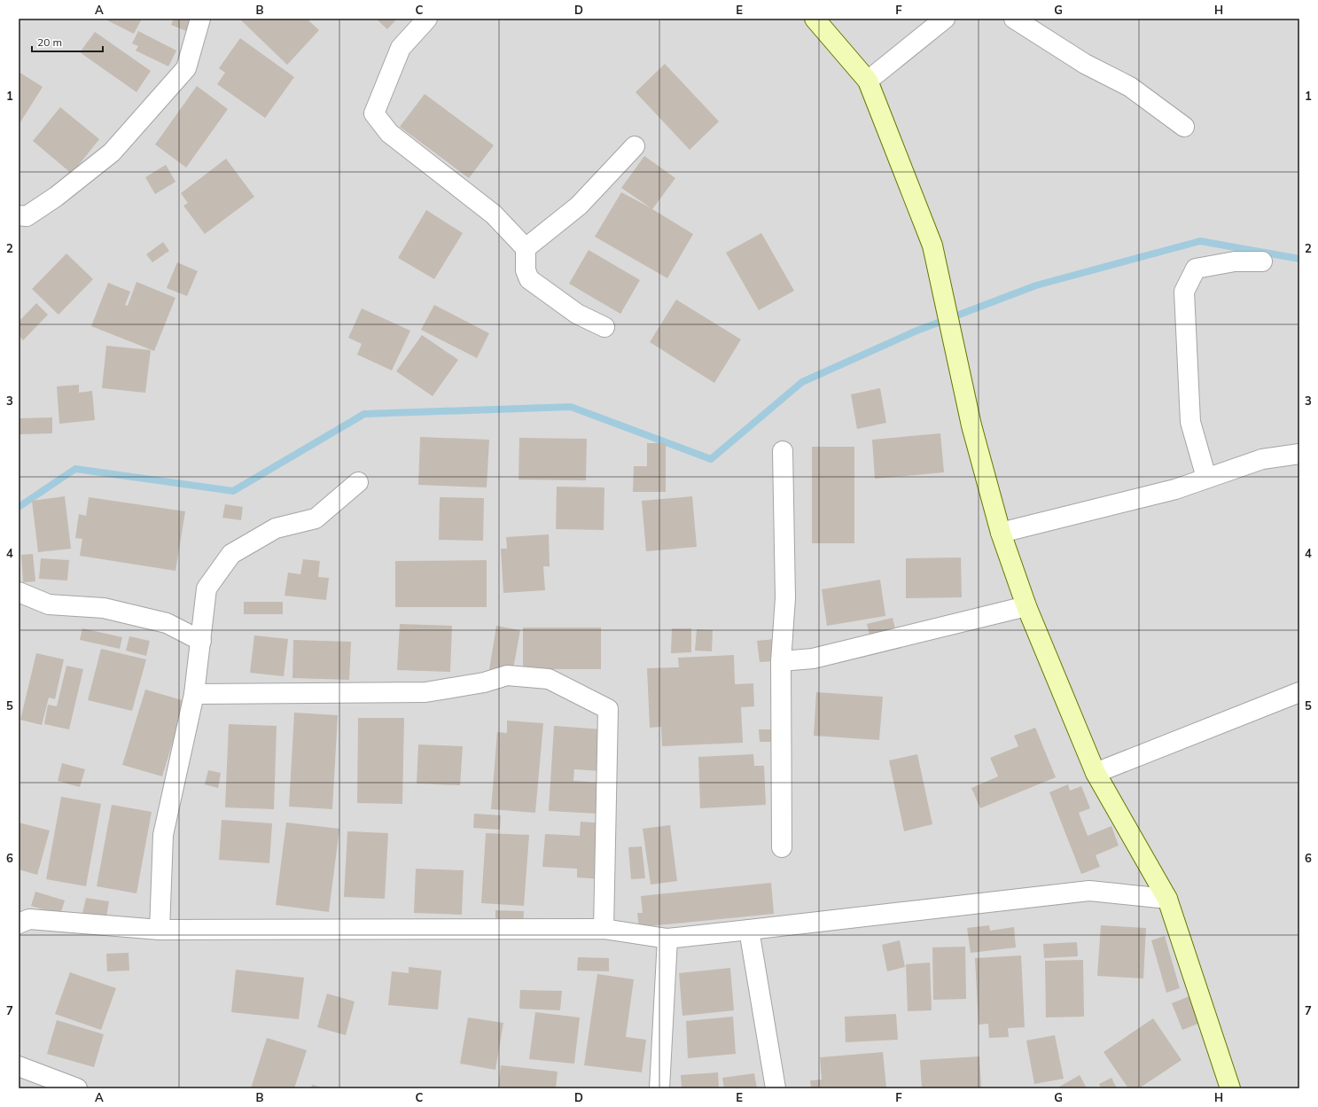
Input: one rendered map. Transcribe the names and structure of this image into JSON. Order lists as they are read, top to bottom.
{
  "scale_bar": "20 m",
  "grid": {
    "columns": [
      "A",
      "B",
      "C",
      "D",
      "E",
      "F",
      "G",
      "H"
    ],
    "rows": [
      "1",
      "2",
      "3",
      "4",
      "5",
      "6",
      "7"
    ]
  }
}
